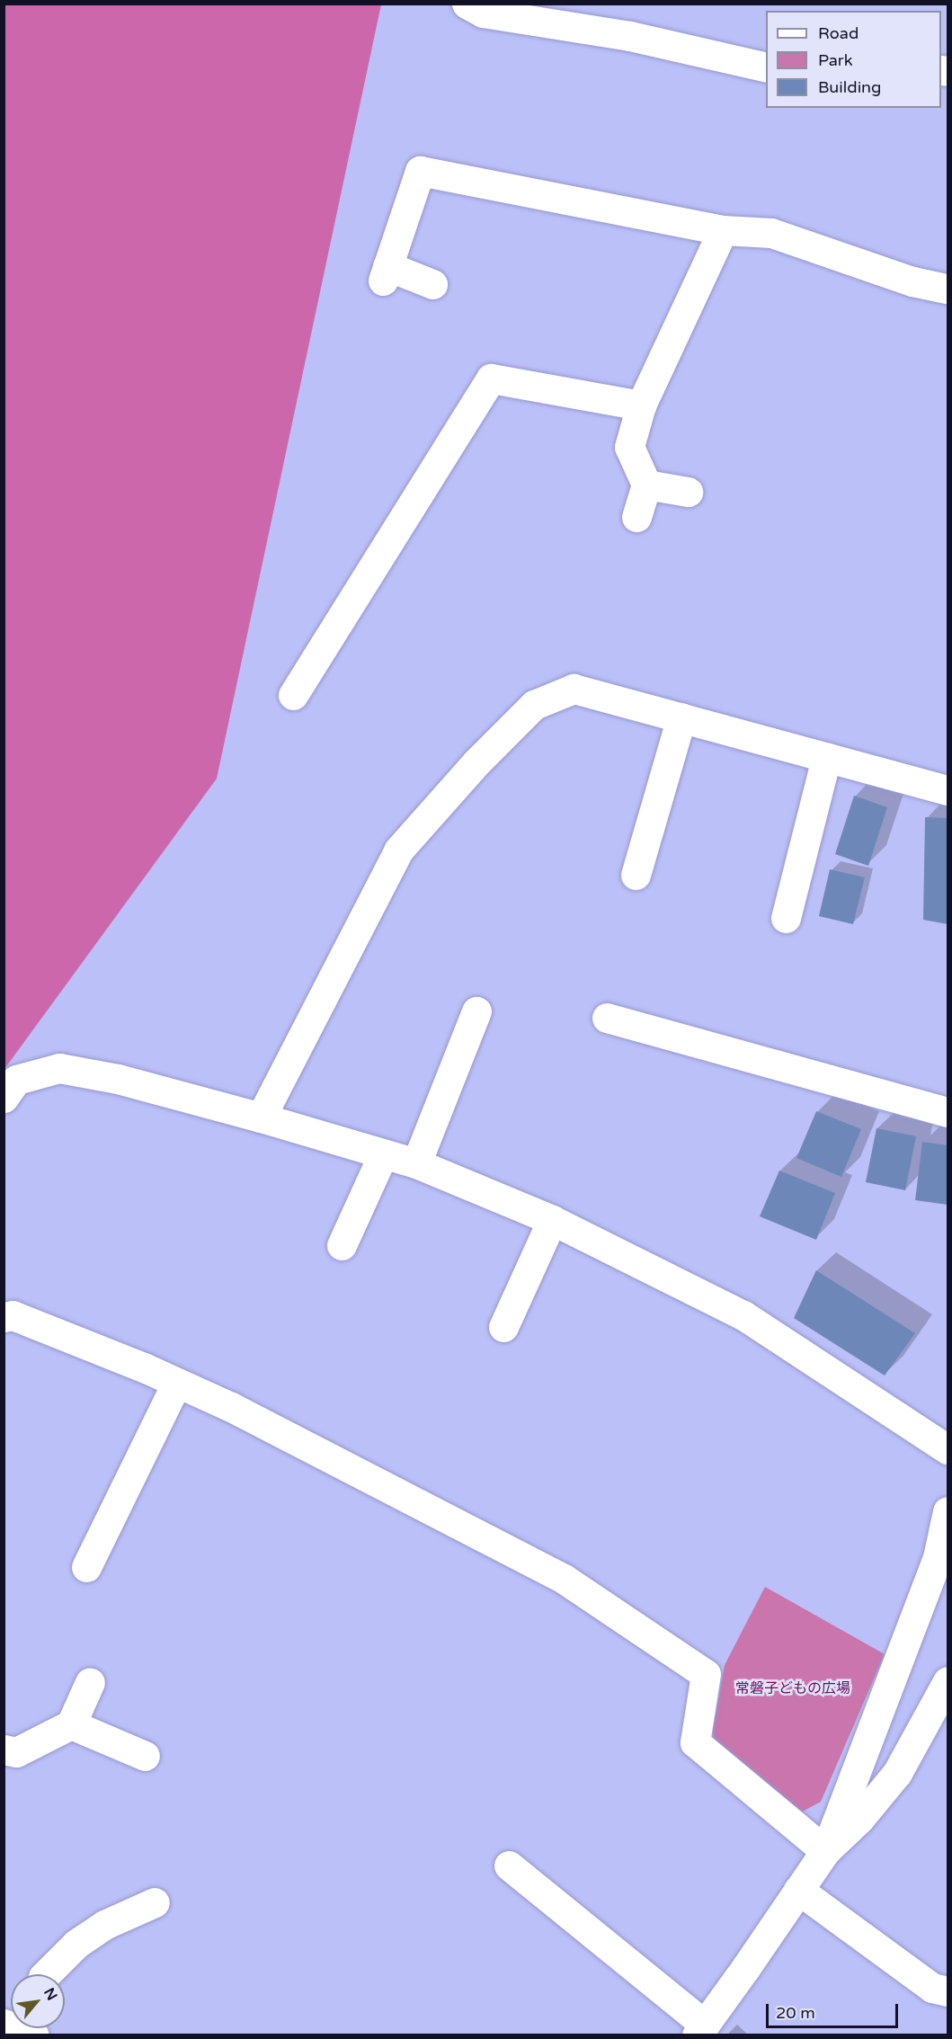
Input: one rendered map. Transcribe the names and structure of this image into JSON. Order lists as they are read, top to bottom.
{
  "parks": ["常磐子どもの広場"],
  "legend": ["Road", "Park", "Building"],
  "scale_bar": "20 m",
  "north": "top right"
}
